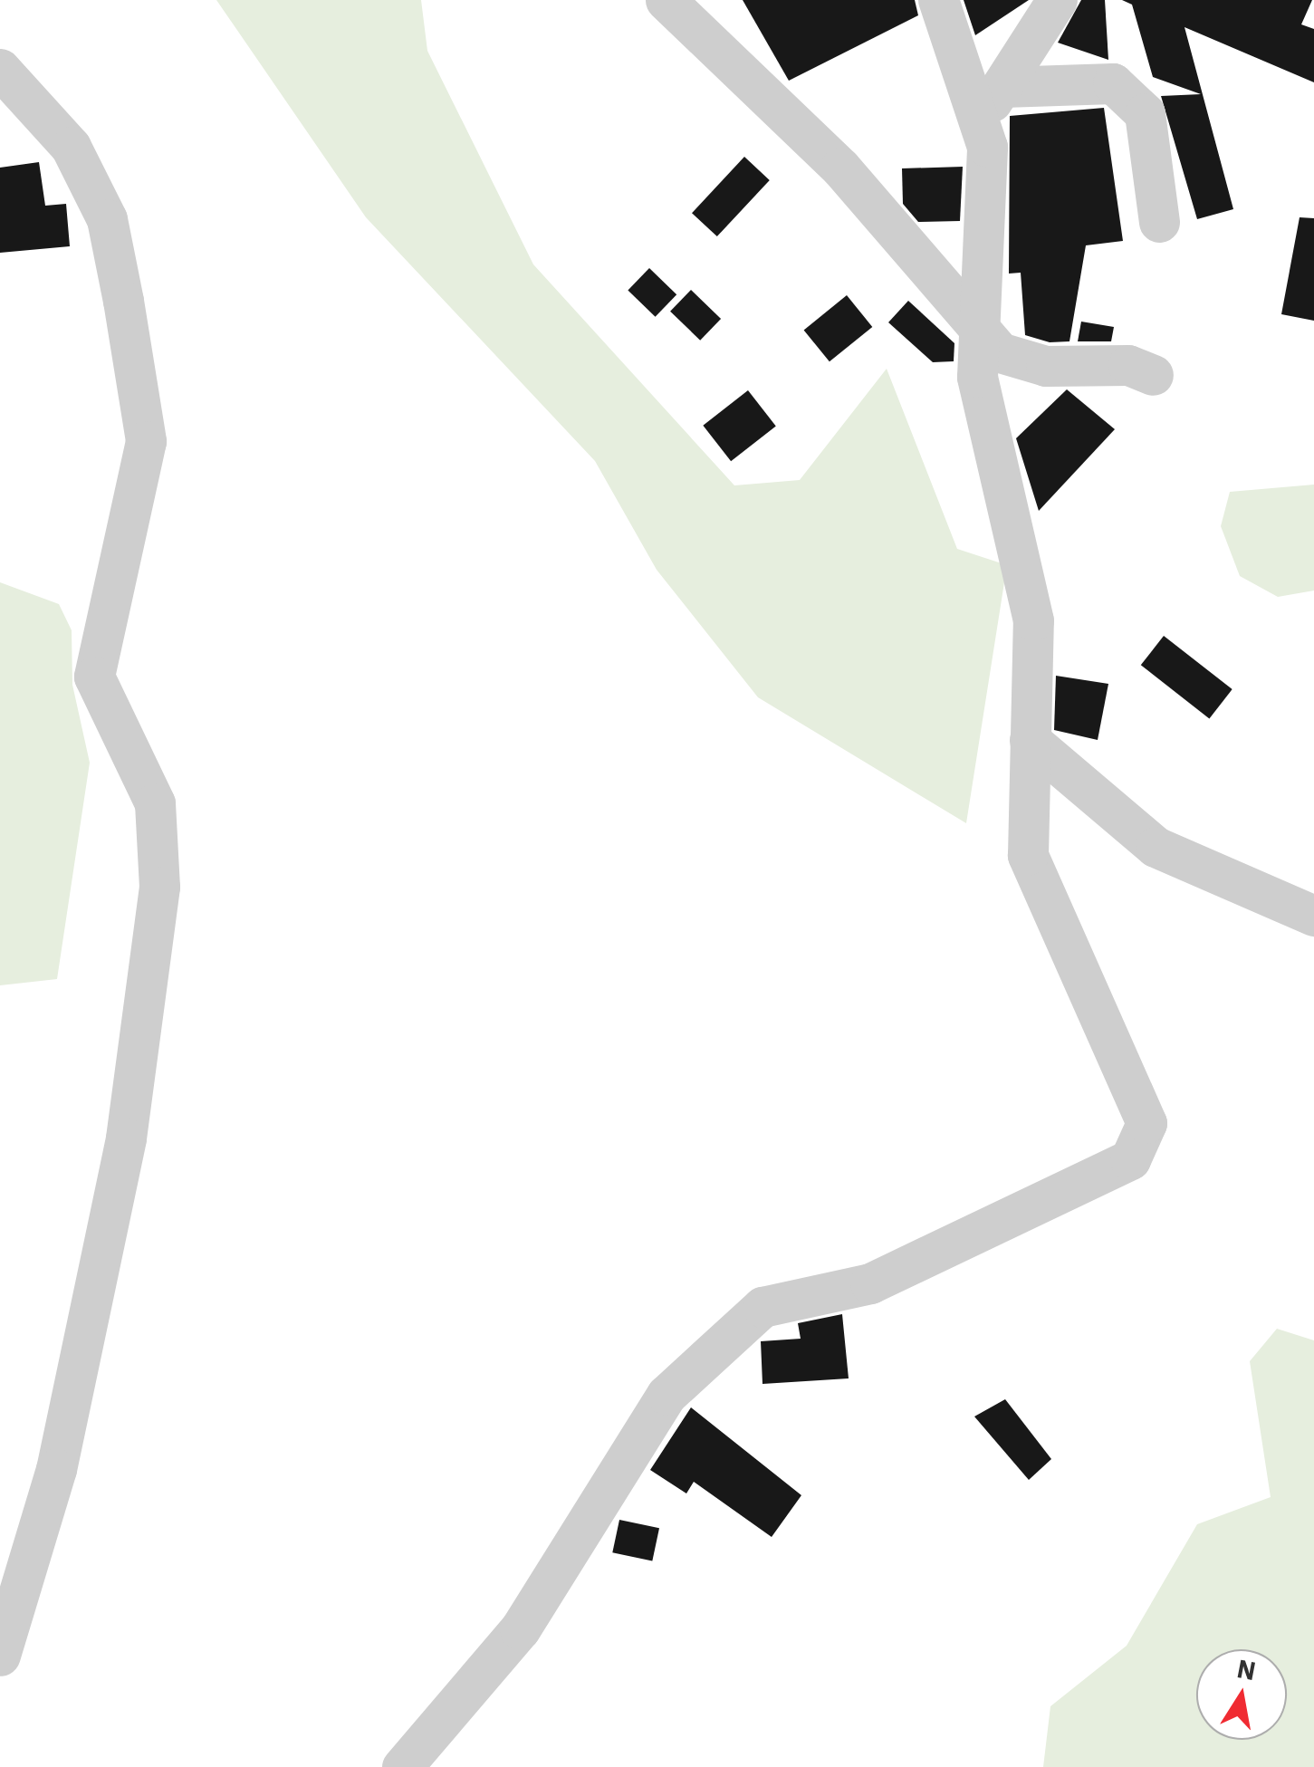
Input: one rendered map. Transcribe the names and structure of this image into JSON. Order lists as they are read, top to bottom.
{
  "north": "top"
}
